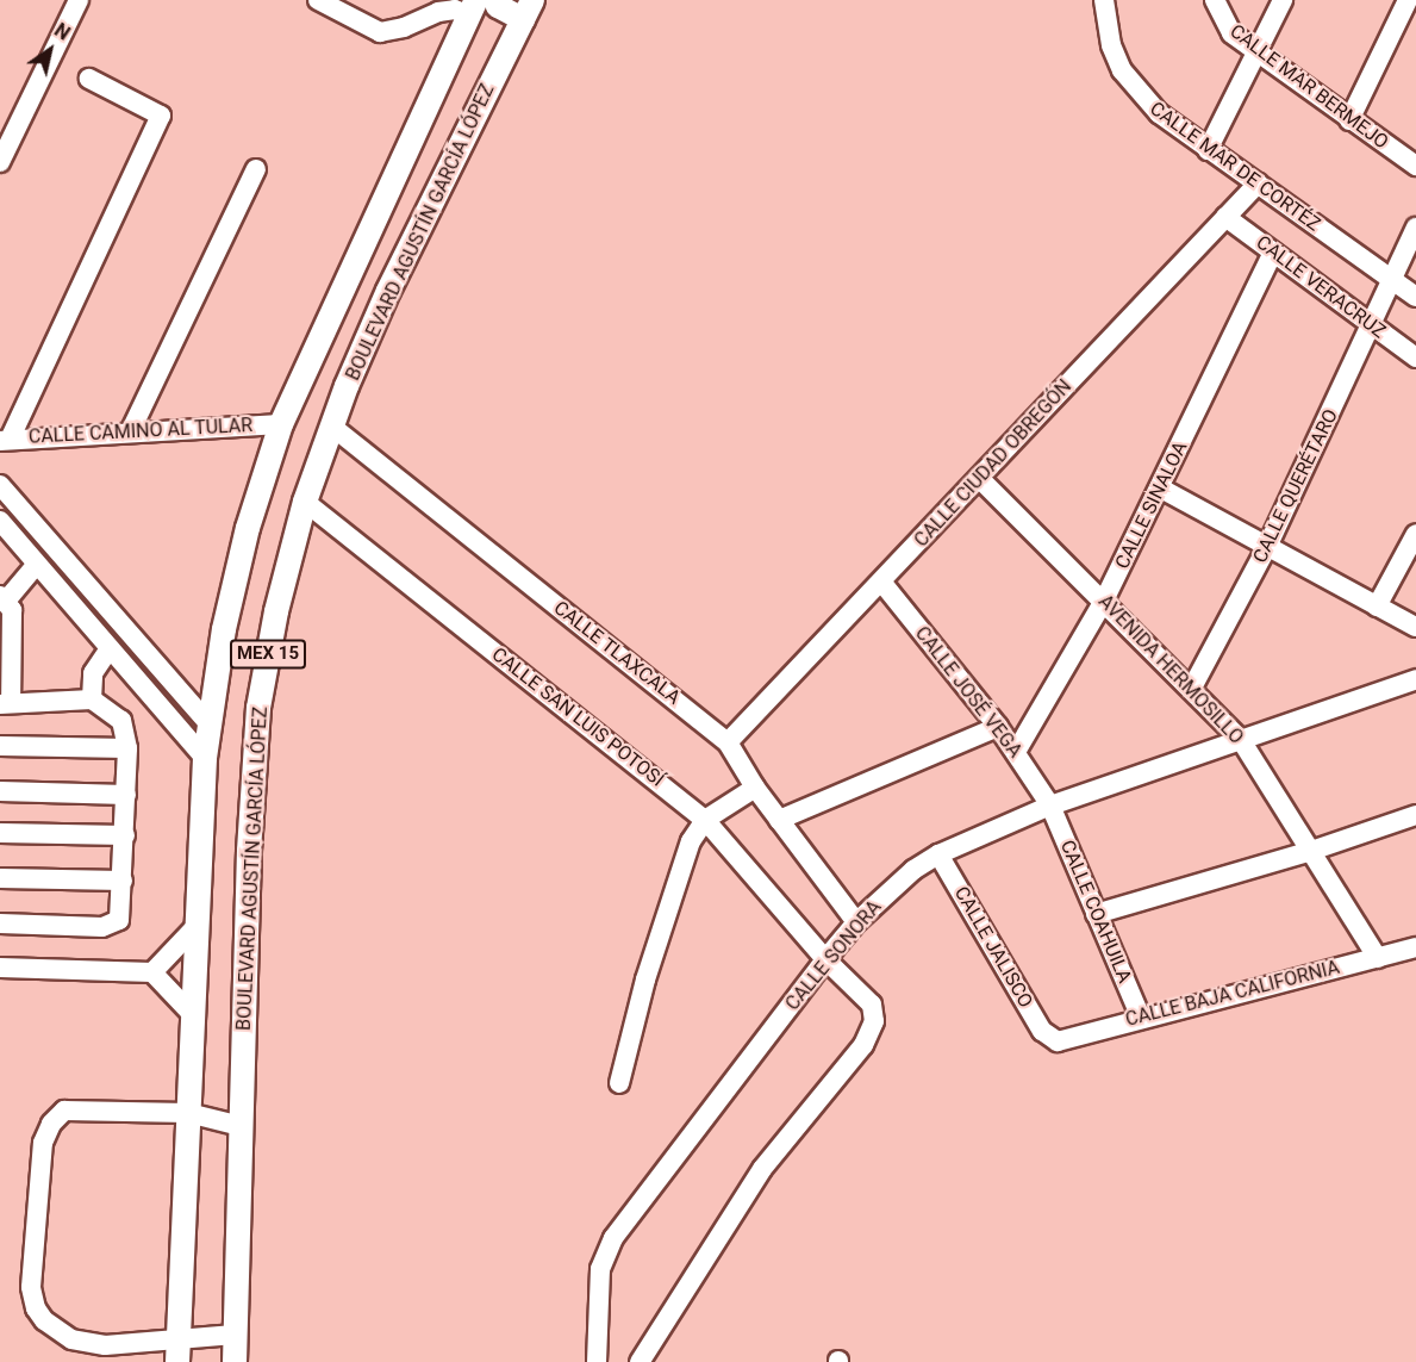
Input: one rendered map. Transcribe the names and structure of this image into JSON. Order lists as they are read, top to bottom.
{
  "streets": {
    "main road": ["BOULEVARD AGUSTÍN GARCÍA LÓPEZ", "MEX 15"],
    "street": [
      "CALLE MAR BERMEJO",
      "CALLE MAR DE CORTÉZ",
      "CALLE VERACRUZ",
      "CALLE CAMINO AL TULAR",
      "CALLE CIUDAD OBREGÓN",
      "CALLE QUERÉTARO",
      "CALLE SINALOA",
      "CALLE TLAXCALA",
      "AVENIDA HERMOSILLO",
      "CALLE JOSÉ VEGA",
      "CALLE SAN LUIS POTOSÍ",
      "CALLE COAHUILA",
      "CALLE JALISCO",
      "CALLE SONORA",
      "CALLE BAJA CALIFORNIA"
    ]
  },
  "crossings": [
    ["CALLE MAR DE CORTÉZ", "CALLE CIUDAD OBREGÓN"],
    ["CALLE MAR DE CORTÉZ", "CALLE QUERÉTARO"],
    ["BOULEVARD AGUSTÍN GARCÍA LÓPEZ", "CALLE TLAXCALA"],
    ["BOULEVARD AGUSTÍN GARCÍA LÓPEZ", "CALLE SAN LUIS POTOSÍ"],
    ["CALLE VERACRUZ", "CALLE CIUDAD OBREGÓN"],
    ["CALLE VERACRUZ", "CALLE QUERÉTARO"],
    ["CALLE VERACRUZ", "CALLE SINALOA"],
    ["CALLE CAMINO AL TULAR", "MEX 15"],
    ["CALLE CIUDAD OBREGÓN", "CALLE TLAXCALA"],
    ["CALLE CIUDAD OBREGÓN", "AVENIDA HERMOSILLO"],
    ["CALLE CIUDAD OBREGÓN", "CALLE JOSÉ VEGA"],
    ["CALLE QUERÉTARO", "AVENIDA HERMOSILLO"],
    ["CALLE SINALOA", "AVENIDA HERMOSILLO"],
    ["CALLE SINALOA", "CALLE JOSÉ VEGA"],
    ["CALLE TLAXCALA", "CALLE SONORA"],
    ["AVENIDA HERMOSILLO", "CALLE SONORA"],
    ["AVENIDA HERMOSILLO", "CALLE BAJA CALIFORNIA"],
    ["CALLE JOSÉ VEGA", "CALLE COAHUILA"],
    ["CALLE JOSÉ VEGA", "CALLE SONORA"],
    ["CALLE SAN LUIS POTOSÍ", "CALLE SONORA"],
    ["CALLE COAHUILA", "CALLE SONORA"],
    ["CALLE COAHUILA", "CALLE BAJA CALIFORNIA"],
    ["CALLE JALISCO", "CALLE SONORA"],
    ["CALLE JALISCO", "CALLE BAJA CALIFORNIA"]
  ],
  "north": "top right"
}
